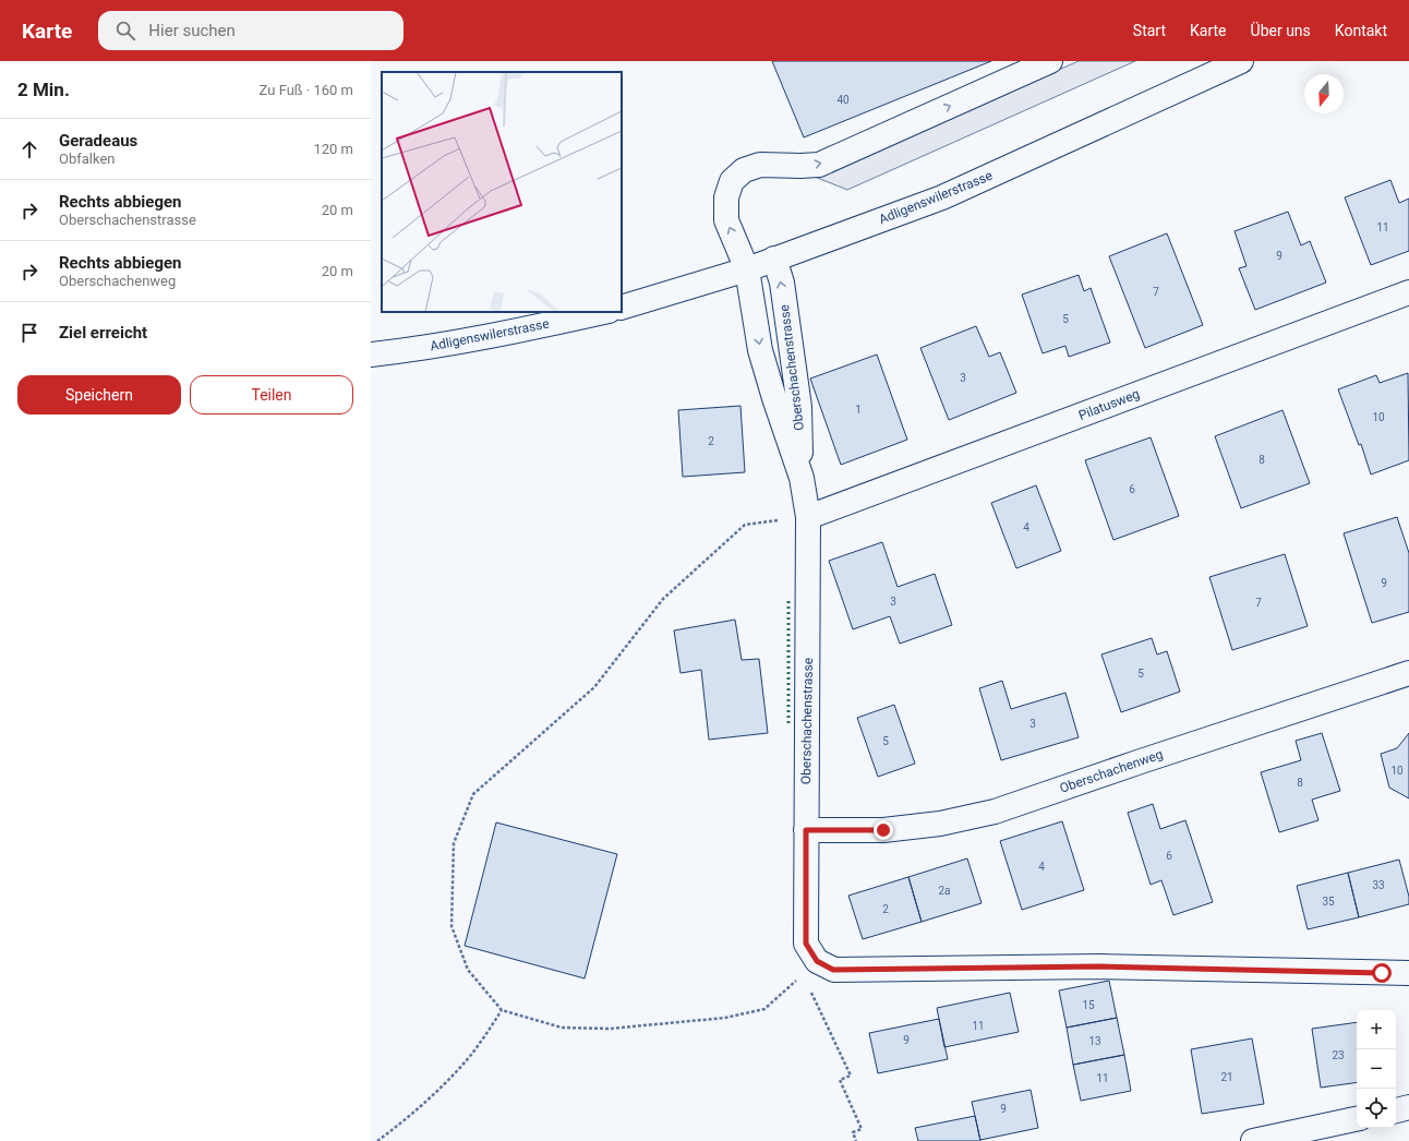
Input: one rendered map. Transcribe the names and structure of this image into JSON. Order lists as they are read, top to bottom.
{
  "streets": {
    "street": [
      "Adligenswilerstrasse",
      "Oberschachenstrasse",
      "Pilatusweg",
      "Oberschachenweg"
    ]
  },
  "crossings": [
    ["Adligenswilerstrasse", "Oberschachenstrasse"],
    ["Oberschachenstrasse", "Pilatusweg"],
    ["Oberschachenstrasse", "Oberschachenweg"]
  ],
  "house_numbers": [
    "40",
    "11",
    "9",
    "7",
    "5",
    "3",
    "1",
    "10",
    "2",
    "8",
    "6",
    "4",
    "9",
    "3",
    "7",
    "5",
    "3",
    "5",
    "10",
    "8",
    "6",
    "4",
    "33",
    "2a",
    "35",
    "2",
    "15",
    "11",
    "9",
    "13",
    "23",
    "21",
    "11",
    "9"
  ],
  "north": "bottom",
  "page": {
    "header": "Karte",
    "search": "Hier suchen",
    "nav": [
      "Start",
      "Karte",
      "Über uns",
      "Kontakt"
    ],
    "heading": ["2 Min.", "Zu Fuß · 160 m"],
    "list": [
      ["Geradeaus", "Obfalken", "120 m"],
      ["Rechts abbiegen", "Oberschachenstrasse", "20 m"],
      ["Rechts abbiegen", "Oberschachenweg", "20 m"],
      "Ziel erreicht"
    ],
    "buttons": ["Speichern", "Teilen"],
    "map_buttons": ["+", "−"]
  }
}
